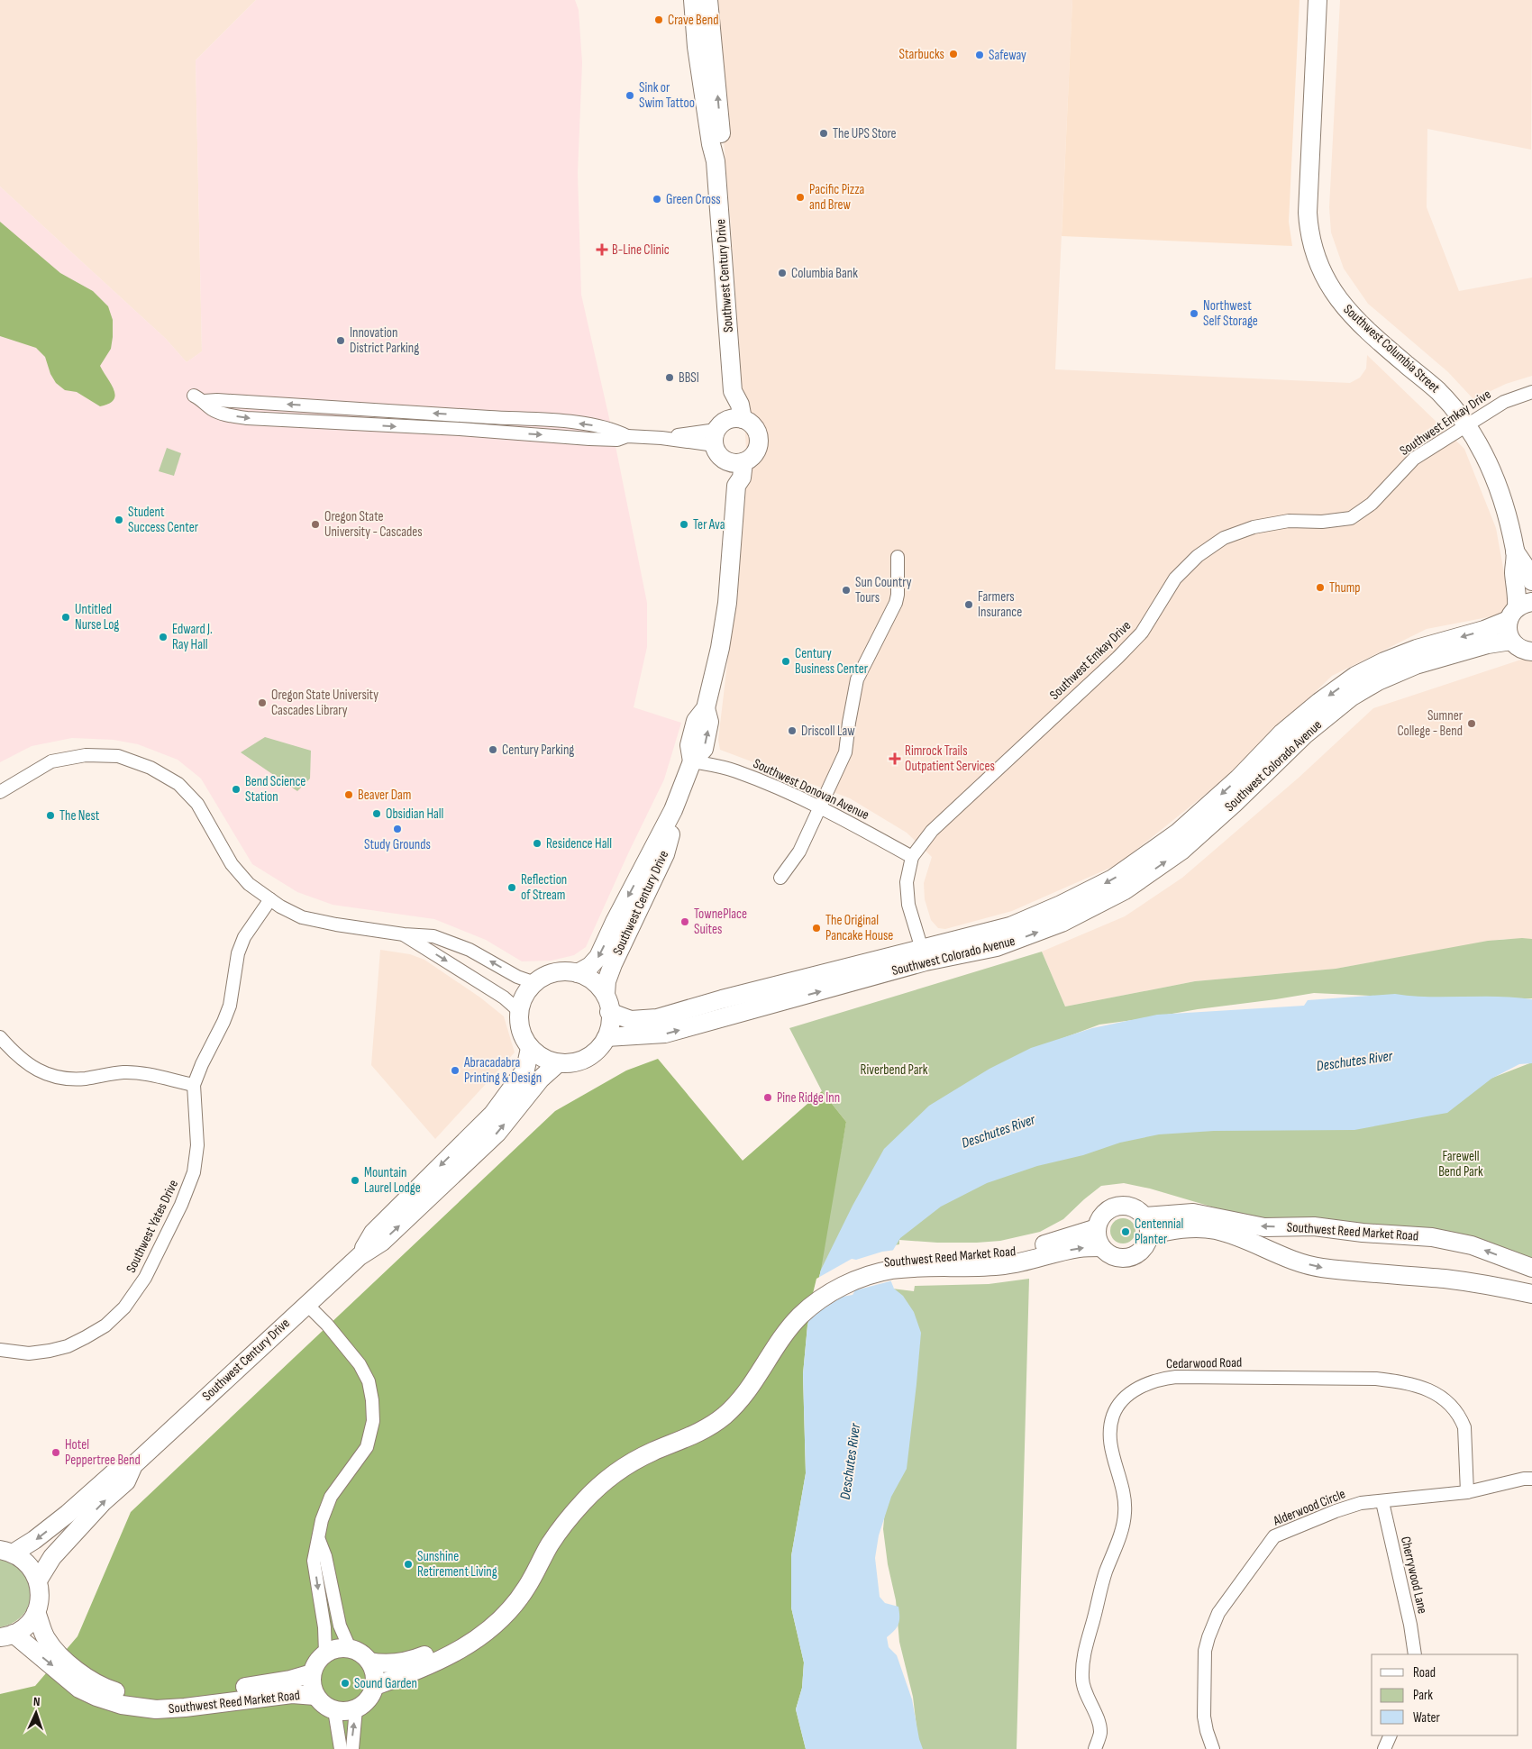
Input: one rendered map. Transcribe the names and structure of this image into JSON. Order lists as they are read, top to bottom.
{
  "streets": {
    "main road": [
      "Southwest Century Drive",
      "Southwest Columbia Street",
      "Southwest Colorado Avenue",
      "Southwest Reed Market Road"
    ],
    "street": [
      "Southwest Emkay Drive",
      "Southwest Donovan Avenue",
      "Southwest Yates Drive",
      "Cedarwood Road",
      "Alderwood Circle",
      "Cherrywood Lane"
    ]
  },
  "crossings": [
    ["Southwest Century Drive", "Southwest Colorado Avenue"],
    ["Southwest Century Drive", "Southwest Donovan Avenue"],
    ["Southwest Columbia Street", "Southwest Emkay Drive"],
    ["Southwest Columbia Street", "Southwest Colorado Avenue"],
    ["Southwest Emkay Drive", "Southwest Colorado Avenue"],
    ["Southwest Emkay Drive", "Southwest Donovan Avenue"],
    ["Cedarwood Road", "Alderwood Circle"],
    ["Alderwood Circle", "Cherrywood Lane"]
  ],
  "water": ["Deschutes River"],
  "parks": ["Riverbend Park", "Farewell Bend Park"],
  "places": {
    "other": [
      "Crave Bend",
      "Starbucks",
      "Safeway",
      "Sink or Swim Tattoo",
      "The UPS Store",
      "Pacific Pizza and Brew",
      "Green Cross",
      "Columbia Bank",
      "Northwest Self Storage",
      "Innovation District Parking",
      "BBSI",
      "Student Success Center",
      "Oregon State University - Cascades",
      "Ter Ava",
      "Thump",
      "Sun Country Tours",
      "Farmers Insurance",
      "Untitled Nurse Log",
      "Edward J. Ray Hall",
      "Century Business Center",
      "Oregon State University Cascades Library",
      "Sumner College - Bend",
      "Driscoll Law",
      "Century Parking",
      "Bend Science Station",
      "Beaver Dam",
      "Obsidian Hall",
      "The Nest",
      "Study Grounds",
      "Residence Hall",
      "Reflection of Stream",
      "TownePlace Suites",
      "The Original Pancake House",
      "Abracadabra Printing & Design",
      "Pine Ridge Inn",
      "Mountain Laurel Lodge",
      "Centennial Planter",
      "Hotel Peppertree Bend",
      "Sunshine Retirement Living",
      "Sound Garden"
    ],
    "health": ["B-Line Clinic", "Rimrock Trails Outpatient Services"]
  },
  "legend": ["Road", "Park", "Water"],
  "north": "top"
}
